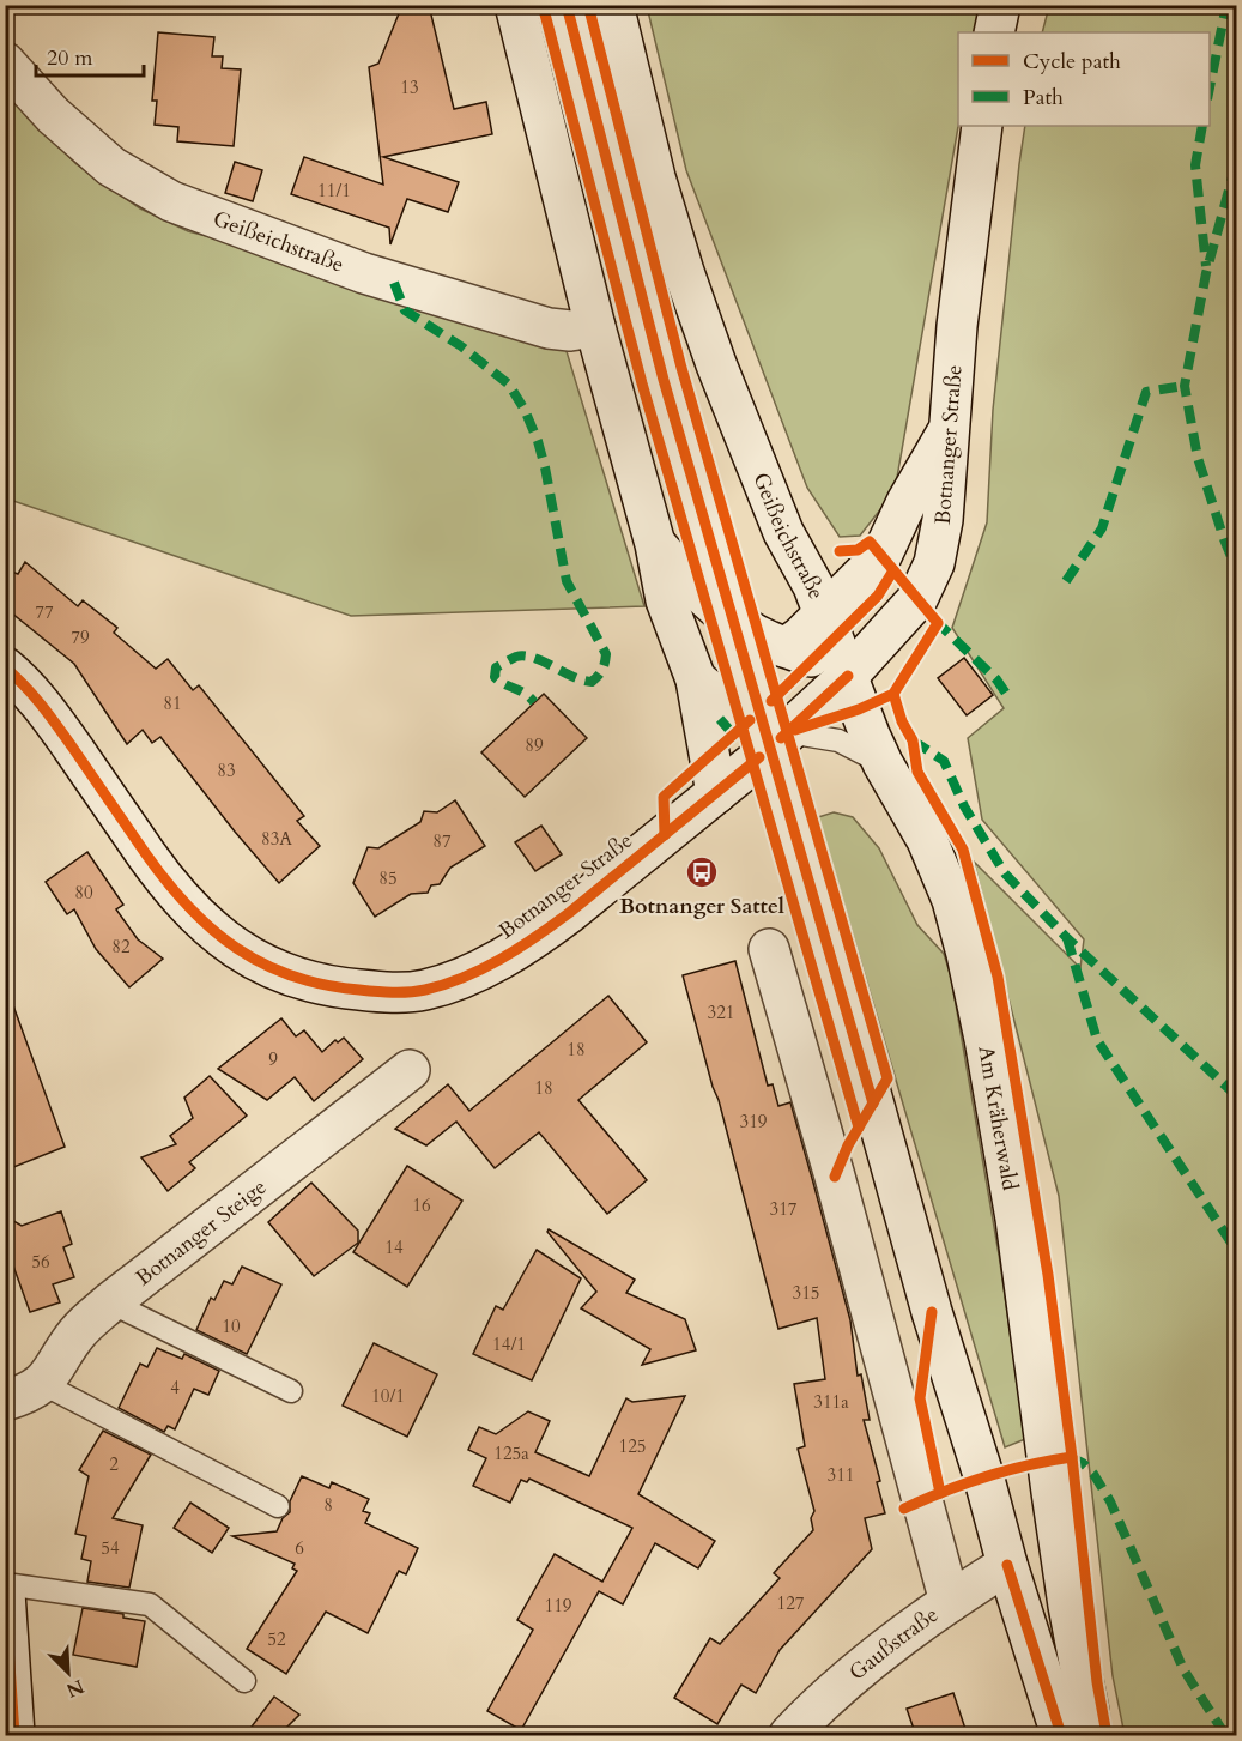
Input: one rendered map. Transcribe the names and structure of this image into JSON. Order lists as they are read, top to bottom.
{
  "streets": {
    "main road": [
      "Geißeichstraße",
      "Botnanger Straße",
      "Am Kräherwald",
      "Botnanger Steige",
      "Gaußstraße"
    ]
  },
  "crossings": [
    ["Geißeichstraße", "Botnanger Straße"],
    ["Geißeichstraße", "Am Kräherwald"]
  ],
  "places": {
    "bus stop": ["Botnanger Sattel"]
  },
  "house_numbers": [
    "13",
    "11/1",
    "77",
    "79",
    "81",
    "89",
    "83",
    "83A",
    "87",
    "85",
    "80",
    "82",
    "321",
    "18",
    "9",
    "18",
    "319",
    "16",
    "317",
    "14",
    "56",
    "315",
    "10",
    "14/1",
    "4",
    "10/1",
    "311a",
    "125",
    "125a",
    "2",
    "311",
    "8",
    "54",
    "6",
    "127",
    "119",
    "52"
  ],
  "legend": ["Cycle path", "Path"],
  "scale_bar": "20 m",
  "north": "bottom right"
}
